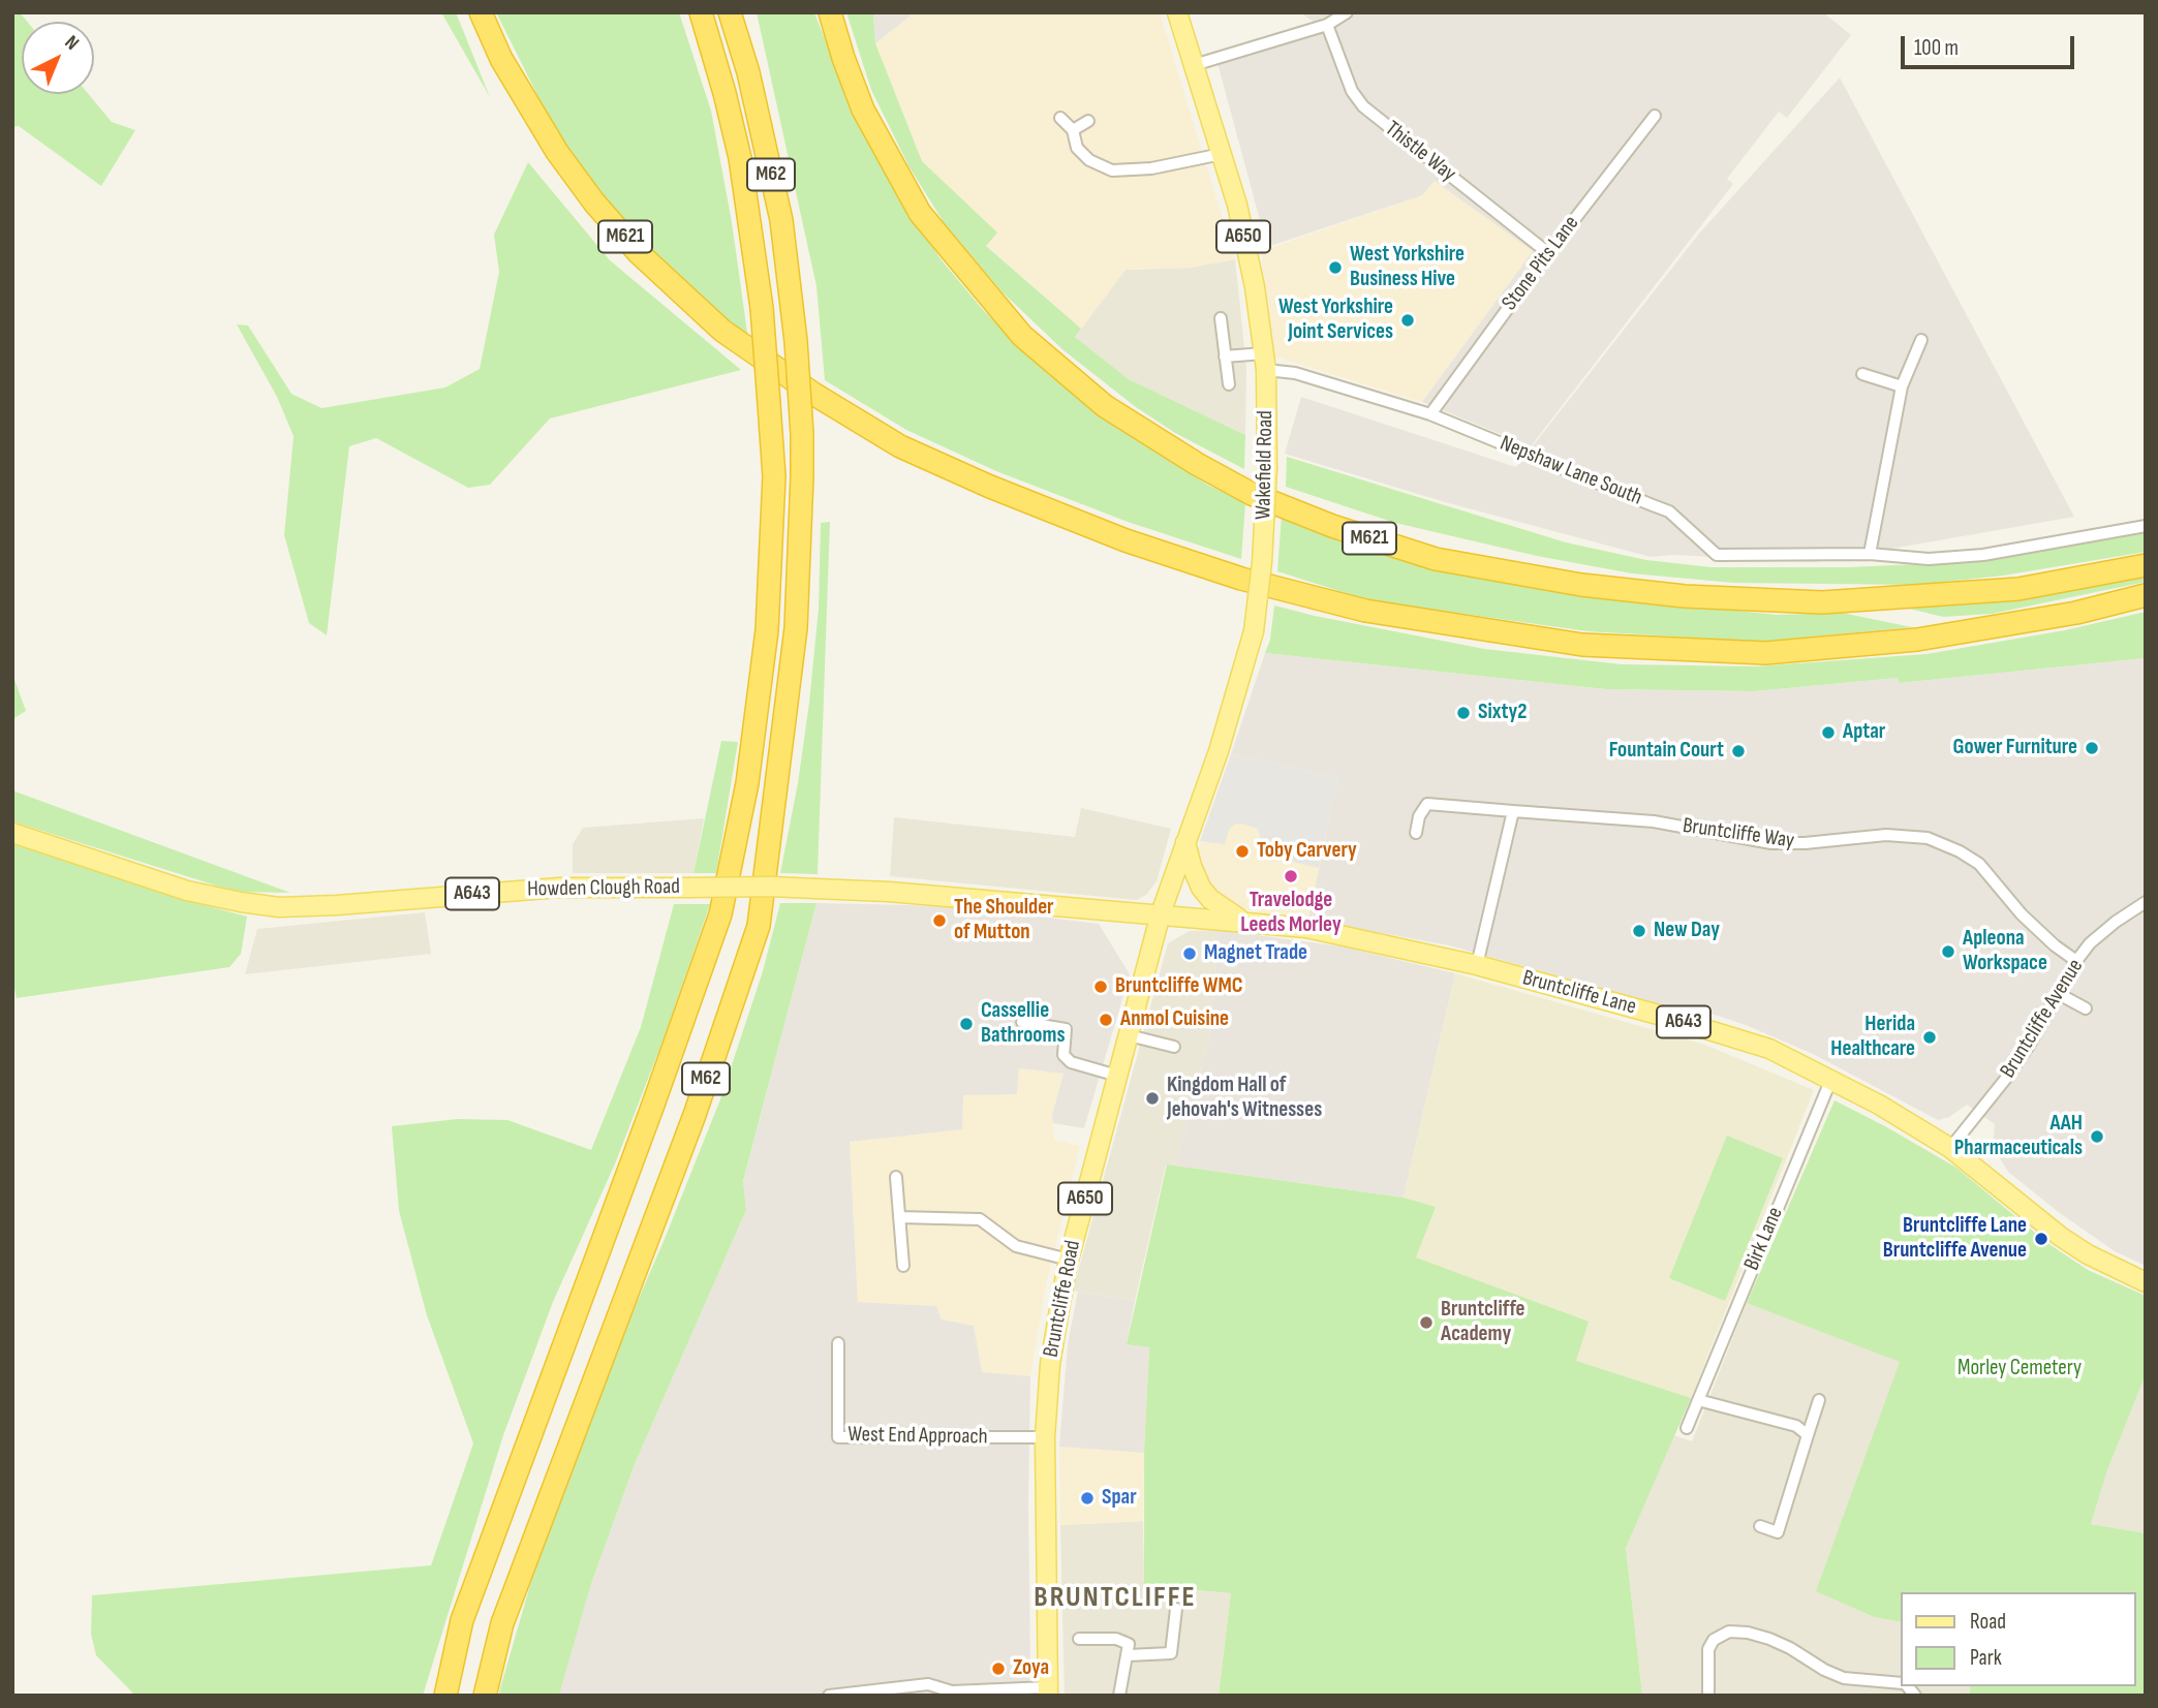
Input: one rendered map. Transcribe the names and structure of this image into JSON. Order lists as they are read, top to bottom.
{
  "streets": {
    "highway": ["M62", "M621"],
    "main road": [
      "A650",
      "Wakefield Road",
      "Howden Clough Road",
      "A643",
      "Bruntcliffe Lane",
      "Bruntcliffe Road"
    ],
    "street": [
      "Thistle Way",
      "Stone Pits Lane",
      "Nepshaw Lane South",
      "Bruntcliffe Way",
      "Bruntcliffe Avenue",
      "Birk Lane",
      "West End Approach"
    ]
  },
  "crossings": [
    ["Thistle Way", "Stone Pits Lane"],
    ["Stone Pits Lane", "Nepshaw Lane South"],
    ["Wakefield Road", "Nepshaw Lane South"],
    ["Wakefield Road", "Howden Clough Road"],
    ["Wakefield Road", "Bruntcliffe Lane"],
    ["Wakefield Road", "Bruntcliffe Road"],
    ["Bruntcliffe Way", "Bruntcliffe Avenue"],
    ["Howden Clough Road", "Bruntcliffe Lane"],
    ["Howden Clough Road", "Bruntcliffe Road"],
    ["Bruntcliffe Lane", "Bruntcliffe Avenue"],
    ["Bruntcliffe Lane", "Birk Lane"],
    ["Bruntcliffe Lane", "Bruntcliffe Road"],
    ["Bruntcliffe Road", "West End Approach"]
  ],
  "districts": ["BRUNTCLIFFE"],
  "parks": ["Morley Cemetery"],
  "places": [
    "West Yorkshire Business Hive",
    "West Yorkshire Joint Services",
    "Sixty2",
    "Aptar",
    "Gower Furniture",
    "Fountain Court",
    "Toby Carvery",
    "Travelodge Leeds Morley",
    "The Shoulder of Mutton",
    "New Day",
    "Apleona Workspace",
    "Magnet Trade",
    "Bruntcliffe WMC",
    "Anmol Cuisine",
    "Cassellie Bathrooms",
    "Herida Healthcare",
    "Kingdom Hall of Jehovah's Witnesses",
    "AAH Pharmaceuticals",
    "Bruntcliffe Lane Bruntcliffe Avenue",
    "Bruntcliffe Academy",
    "Spar",
    "Zoya"
  ],
  "legend": ["Road", "Park"],
  "scale_bar": "100 m",
  "north": "top right"
}
